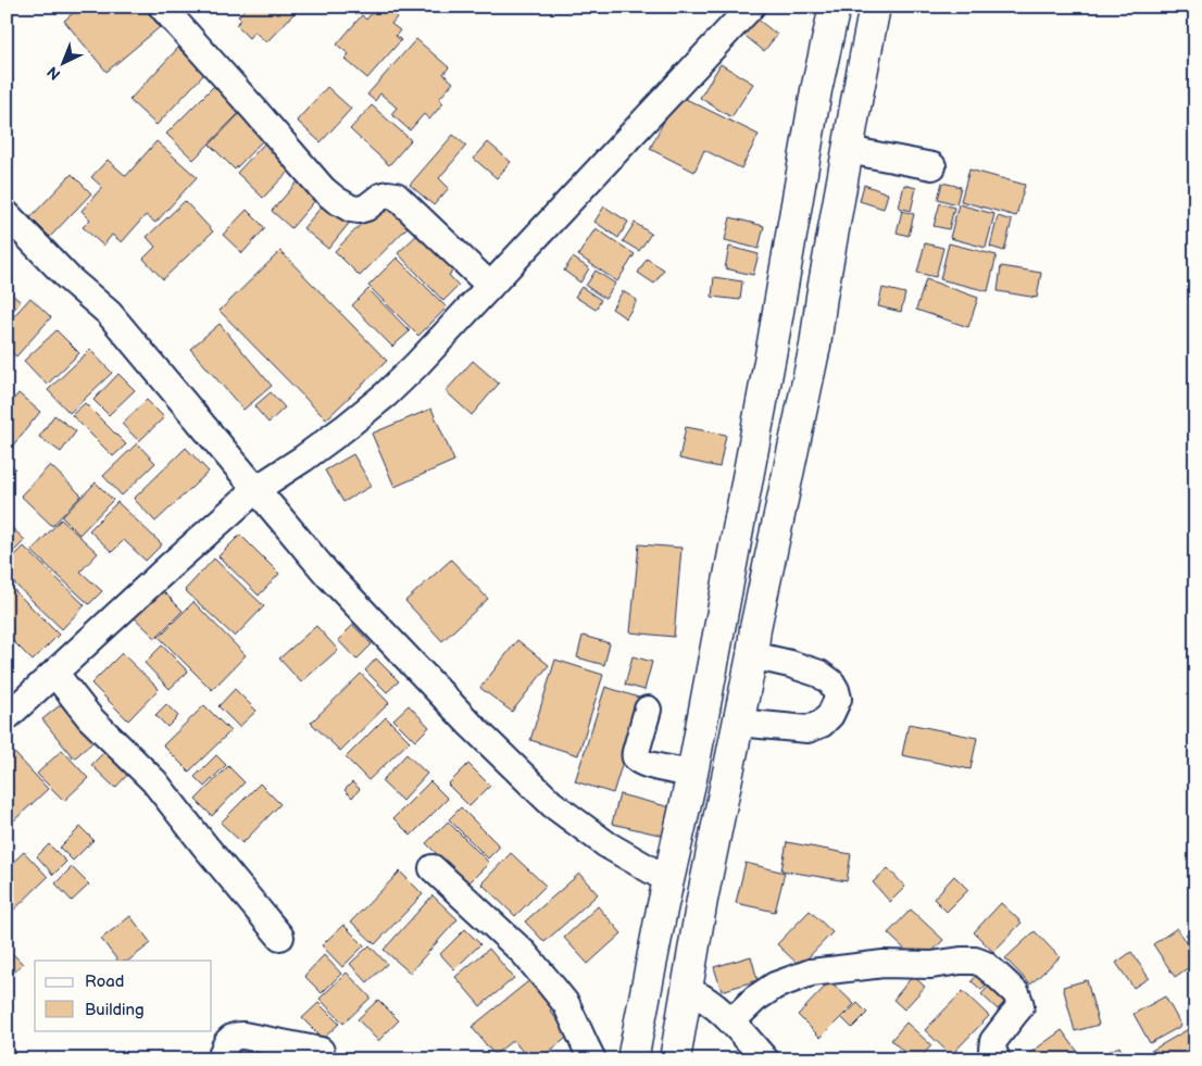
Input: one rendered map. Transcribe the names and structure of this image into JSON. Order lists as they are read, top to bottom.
{
  "legend": ["Road", "Building"],
  "north": "bottom left"
}
